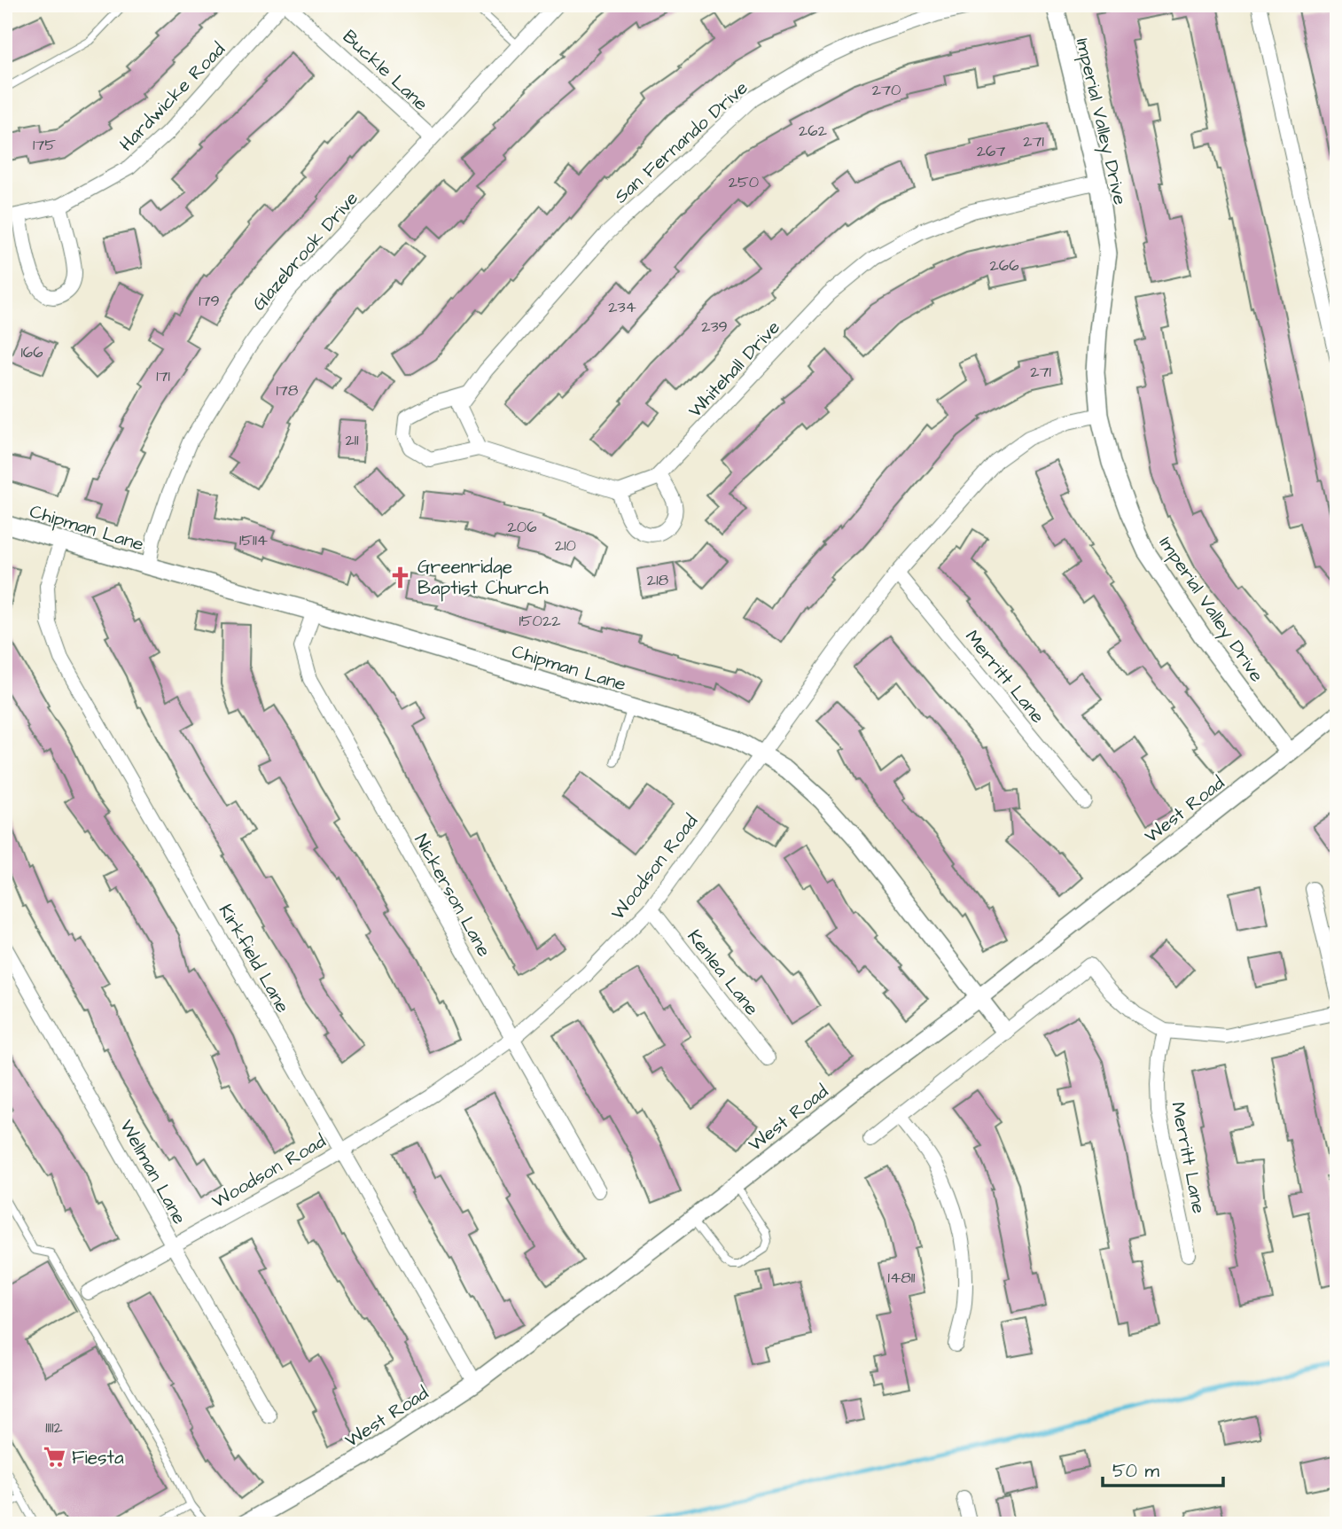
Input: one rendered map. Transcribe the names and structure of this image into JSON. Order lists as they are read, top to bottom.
{
  "streets": {
    "street": [
      "Buckle Lane",
      "Hardwicke Road",
      "Imperial Valley Drive",
      "San Fernando Drive",
      "Glazebrook Drive",
      "Whitehall Drive",
      "Chipman Lane",
      "Merritt Lane",
      "West Road",
      "Woodson Road",
      "Nickerson Lane",
      "Kirkfield Lane",
      "Kenlea Lane",
      "Wellman Lane"
    ]
  },
  "crossings": [
    ["Buckle Lane", "Glazebrook Drive"],
    ["Imperial Valley Drive", "Whitehall Drive"],
    ["Imperial Valley Drive", "West Road"],
    ["Imperial Valley Drive", "Woodson Road"],
    ["Glazebrook Drive", "Chipman Lane"],
    ["Chipman Lane", "West Road"],
    ["Chipman Lane", "Woodson Road"],
    ["Chipman Lane", "Nickerson Lane"],
    ["Chipman Lane", "Kirkfield Lane"],
    ["Merritt Lane", "Woodson Road"],
    ["West Road", "Kirkfield Lane"],
    ["Woodson Road", "Nickerson Lane"],
    ["Woodson Road", "Kirkfield Lane"],
    ["Woodson Road", "Kenlea Lane"],
    ["Woodson Road", "Wellman Lane"]
  ],
  "places": {
    "church": ["Greenridge Baptist Church"],
    "supermarket": ["Fiesta"]
  },
  "house_numbers": [
    "270",
    "262",
    "271",
    "175",
    "267",
    "250",
    "266",
    "179",
    "234",
    "239",
    "166",
    "271",
    "171",
    "178",
    "211",
    "206",
    "15114",
    "210",
    "218",
    "15022",
    "14811",
    "11112"
  ],
  "scale_bar": "50 m"
}
